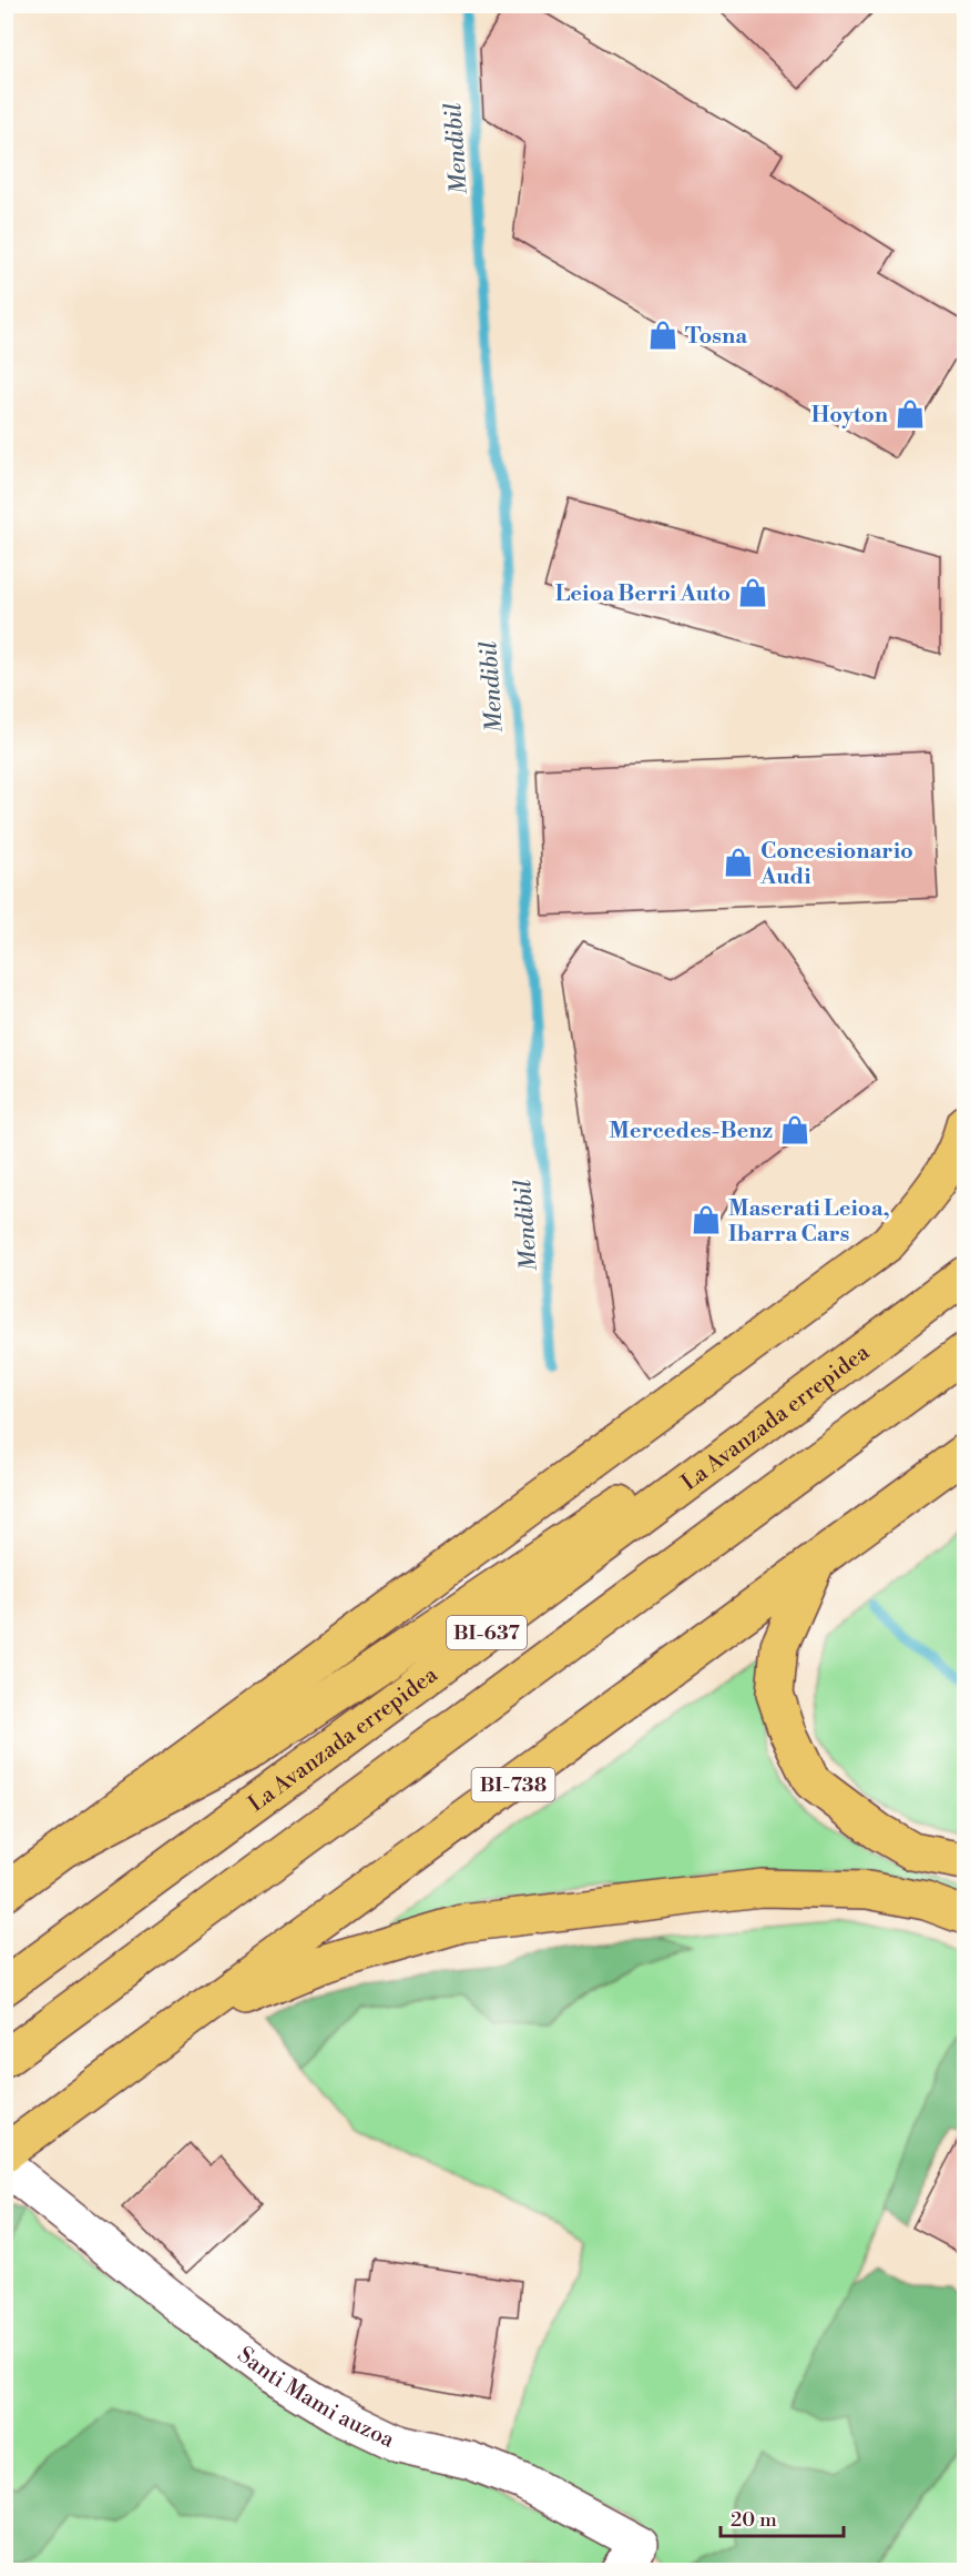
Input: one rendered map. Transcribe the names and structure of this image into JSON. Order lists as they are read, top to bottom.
{
  "streets": {
    "main road": ["La Avanzada errepidea", "BI-637", "BI-738"],
    "street": ["Santi Mami auzoa"]
  },
  "water": ["Mendibil"],
  "places": {
    "shop": [
      "Tosna",
      "Hoyton",
      "Leioa Berri Auto",
      "Concesionario Audi",
      "Mercedes-Benz",
      "Maserati Leioa, Ibarra Cars"
    ]
  },
  "scale_bar": "20 m"
}
